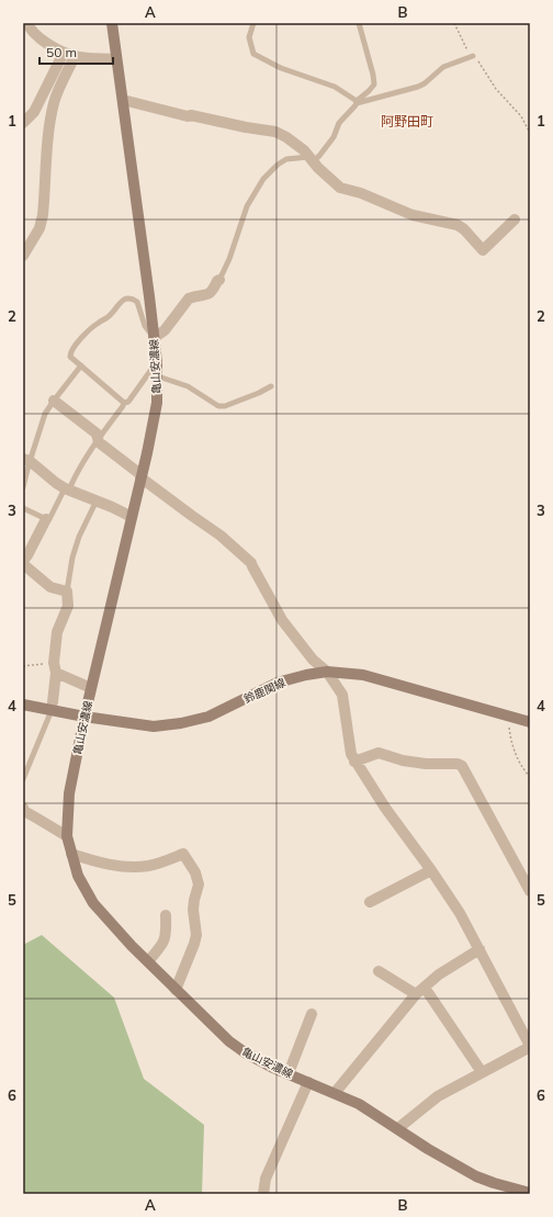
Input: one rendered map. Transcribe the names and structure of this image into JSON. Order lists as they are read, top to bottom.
{
  "streets": {
    "main road": ["亀山安濃線", "鈴鹿関線"]
  },
  "crossings": [
    ["亀山安濃線", "鈴鹿関線"]
  ],
  "districts": ["阿野田町"],
  "scale_bar": "50 m",
  "grid": {
    "columns": ["A", "B"],
    "rows": [
      "1",
      "2",
      "3",
      "4",
      "5",
      "6"
    ]
  }
}
